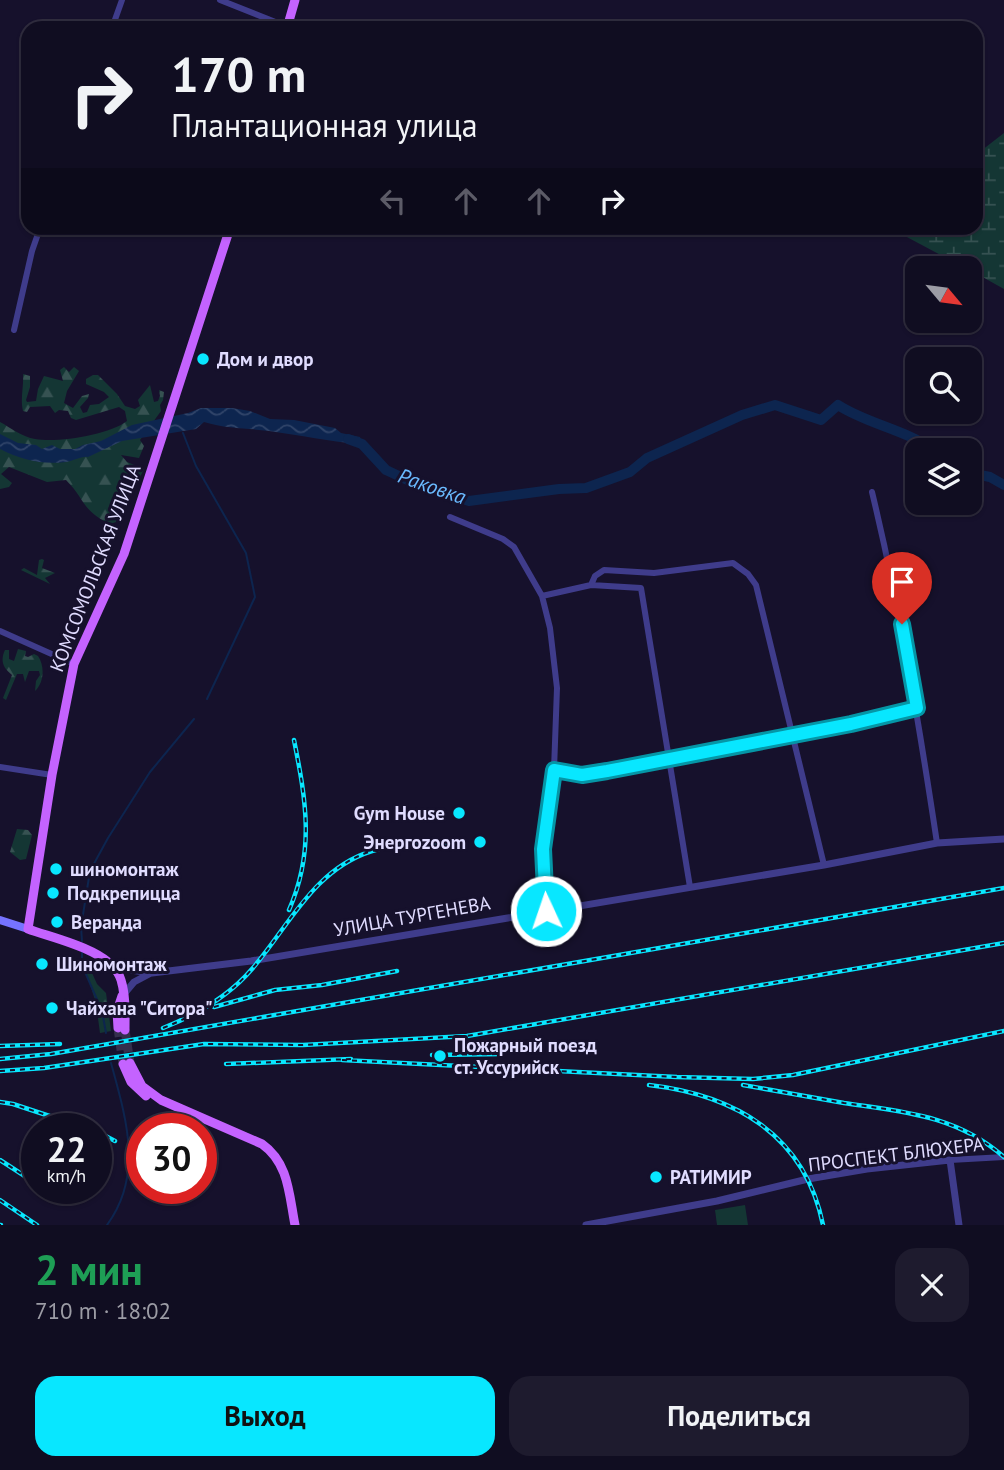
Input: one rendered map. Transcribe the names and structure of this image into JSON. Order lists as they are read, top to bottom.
{
  "streets": {
    "main road": ["КОМСОМОЛЬСКАЯ УЛИЦА"],
    "street": ["УЛИЦА ТУРГЕНЕВА", "ПРОСПЕКТ БЛЮХЕРА"]
  },
  "water": ["Раковка"],
  "places": [
    "Дом и двор",
    "Gym House",
    "Энергоzoom",
    "шиномонтаж",
    "Подкрепицца",
    "Веранда",
    "Шиномонтаж",
    "Чайхана \"Ситора\"",
    "Пожарный поезд ст. Уссурийск",
    "РАТИМИР"
  ],
  "north": "bottom right",
  "page": {
    "turn": ["170 m", "Плантационная улица"],
    "speed": "22 km/h",
    "limit": "30",
    "heading": ["2 мин", "710 m · 18:02"],
    "buttons": ["Выход", "Поделиться"]
  }
}
